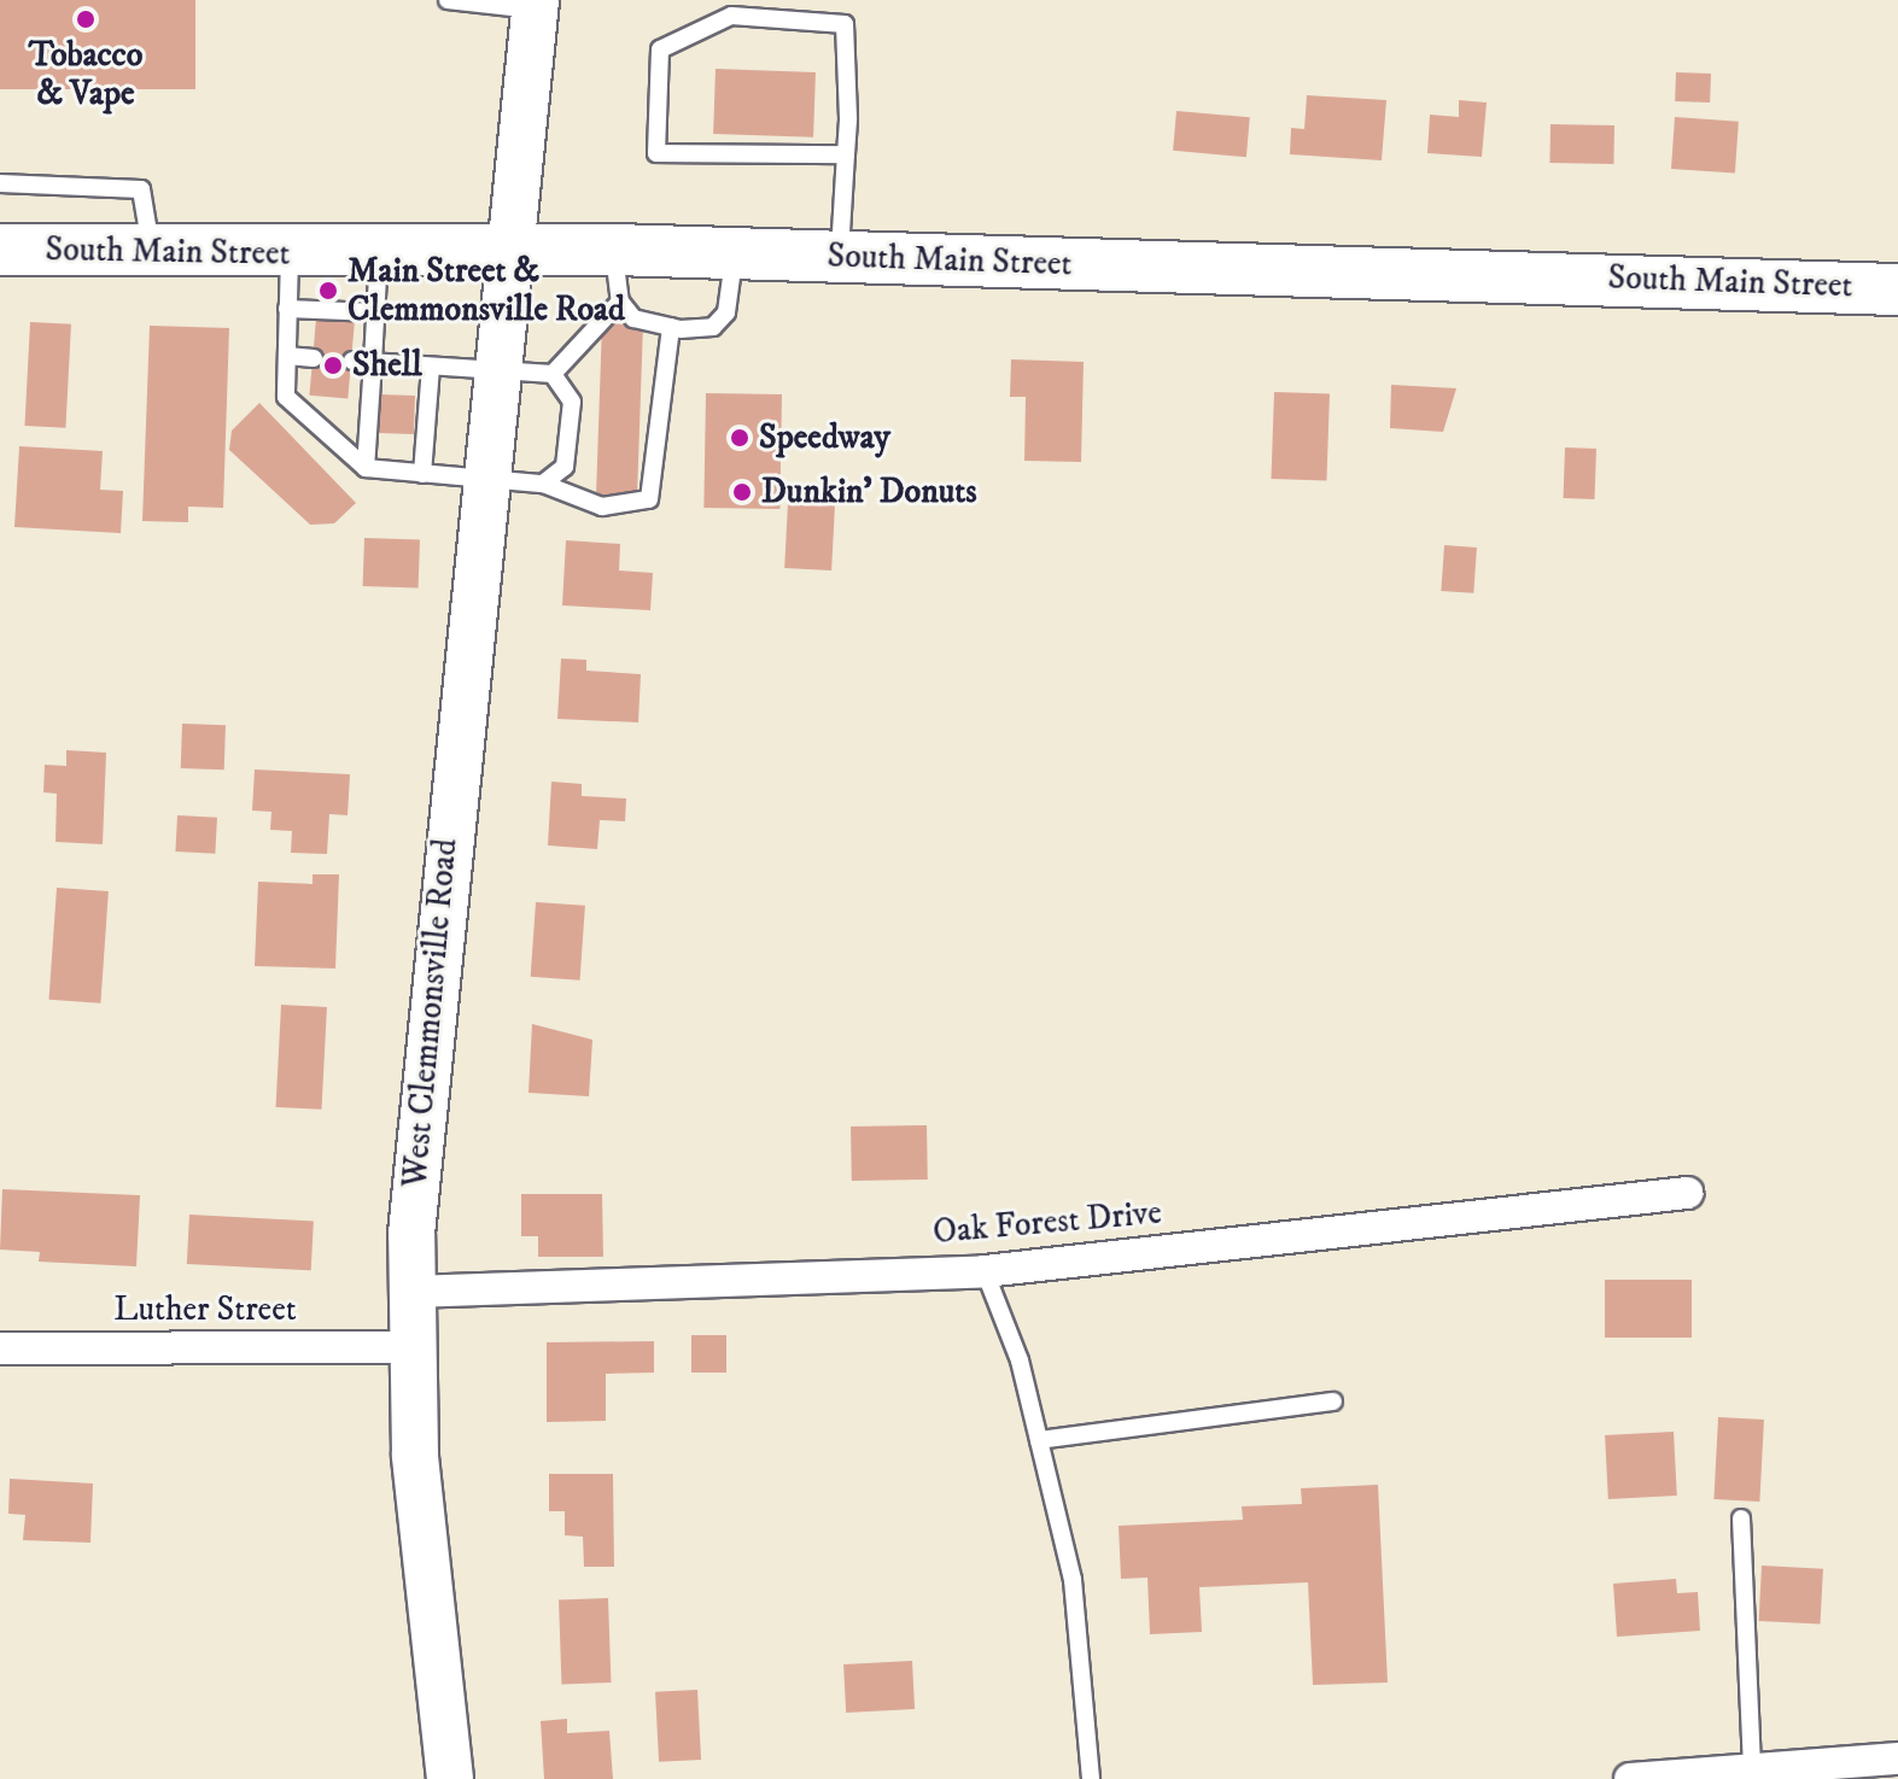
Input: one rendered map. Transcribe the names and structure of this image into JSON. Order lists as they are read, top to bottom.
{
  "streets": {
    "main road": ["South Main Street", "West Clemmonsville Road"],
    "street": ["Oak Forest Drive", "Luther Street"]
  },
  "crossings": [
    ["South Main Street", "West Clemmonsville Road"],
    ["West Clemmonsville Road", "Oak Forest Drive"],
    ["West Clemmonsville Road", "Luther Street"]
  ],
  "places": [
    "Tobacco & Vape",
    "Main Street & Clemmonsville Road",
    "Shell",
    "Speedway",
    "Dunkin' Donuts"
  ]
}
